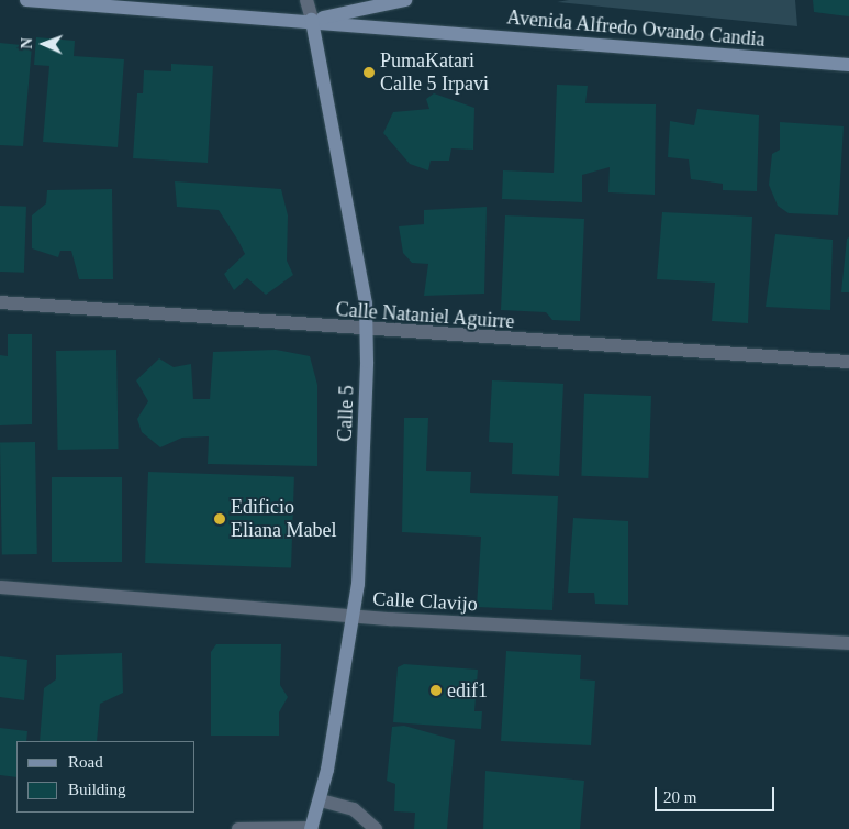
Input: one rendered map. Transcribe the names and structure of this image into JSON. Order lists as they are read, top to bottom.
{
  "streets": {
    "main road": ["Avenida Alfredo Ovando Candia", "Calle 5"],
    "street": ["Calle Nataniel Aguirre", "Calle Clavijo"]
  },
  "crossings": [
    ["Avenida Alfredo Ovando Candia", "Calle 5"],
    ["Calle Nataniel Aguirre", "Calle 5"],
    ["Calle 5", "Calle Clavijo"]
  ],
  "places": ["PumaKatari Calle 5 Irpavi", "Edificio Eliana Mabel", "edif1"],
  "legend": ["Road", "Building"],
  "scale_bar": "20 m",
  "north": "left"
}
